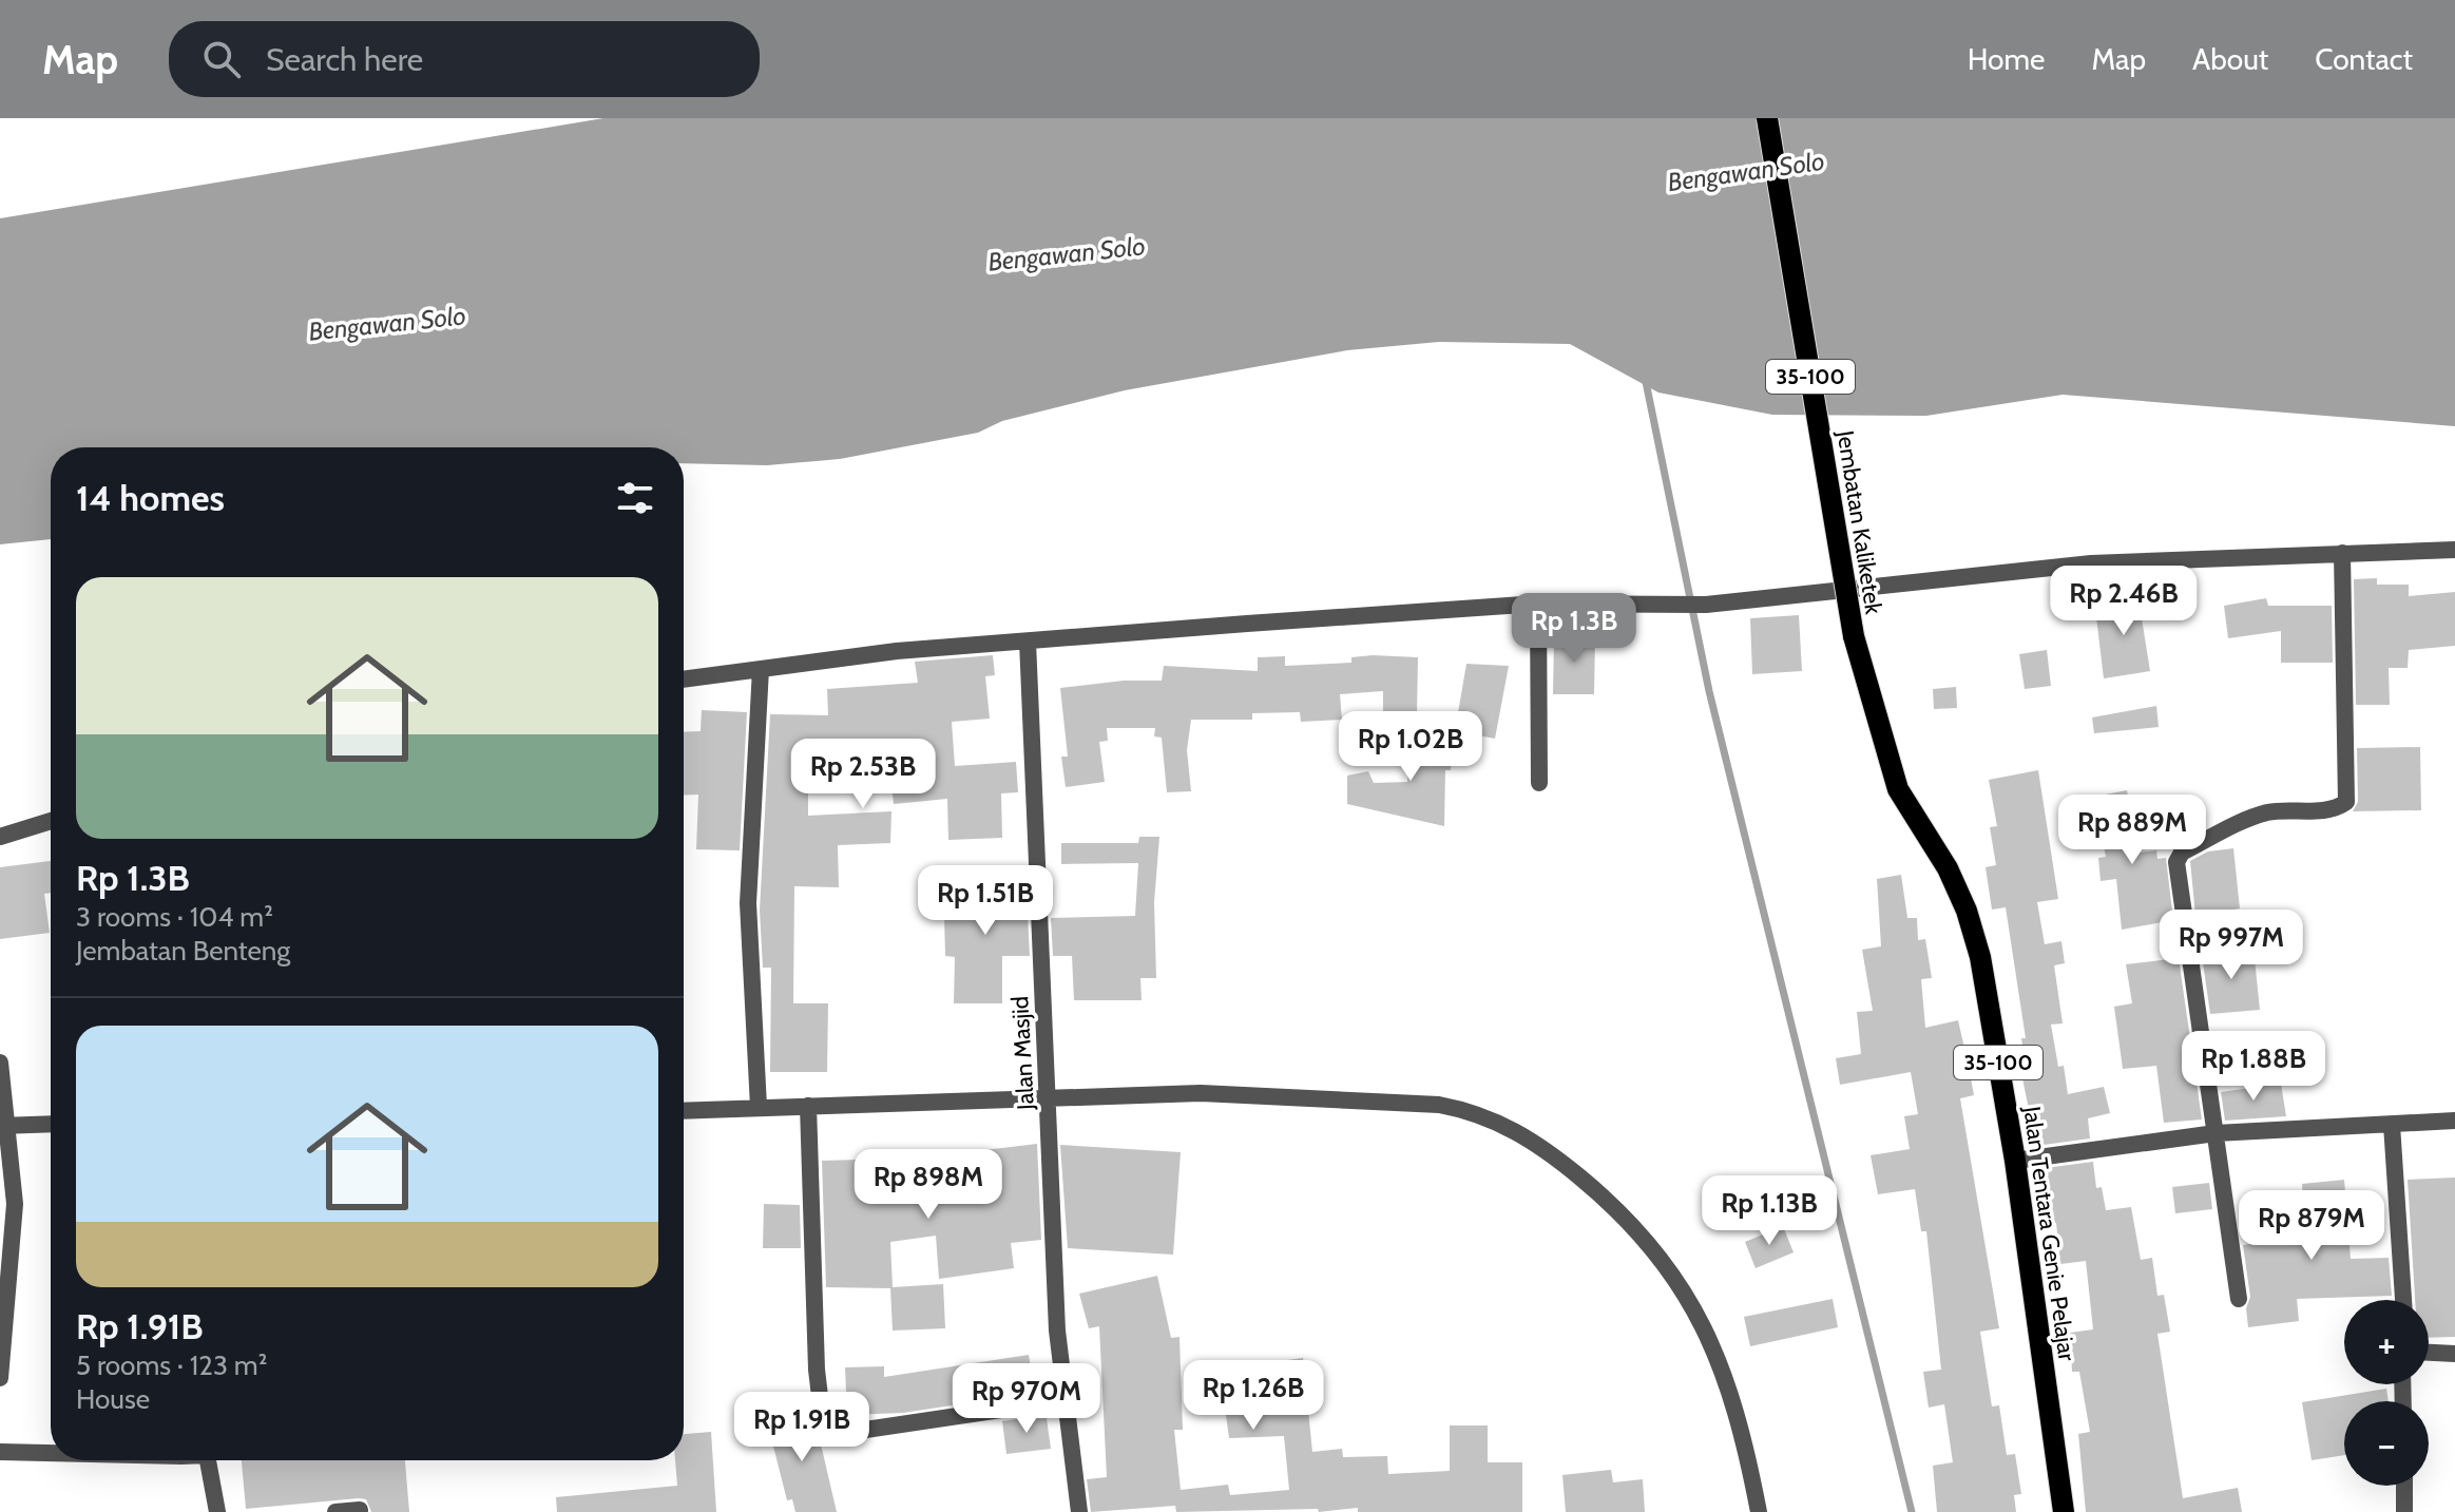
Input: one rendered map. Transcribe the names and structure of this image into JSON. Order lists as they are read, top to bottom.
{
  "streets": {
    "main road": ["35-100", "Jembatan Kaliketek", "Jalan Tentara Genie Pelajar"],
    "street": ["Jalan Masjid"]
  },
  "crossings": [
    ["Jembatan Kaliketek", "Jalan Tentara Genie Pelajar"]
  ],
  "water": ["Bengawan Solo"],
  "page": {
    "header": "Map",
    "search": "Search here",
    "nav": [
      "Home",
      "Map",
      "About",
      "Contact"
    ],
    "heading": "14 homes",
    "list": [
      {
        "name": "Rp 1.3B",
        "note": "3 rooms · 104 m² · Jembatan Benteng"
      },
      {
        "name": "Rp 1.91B",
        "note": "5 rooms · 123 m² · House"
      }
    ],
    "price": [
      "Rp 2.46B",
      "Rp 1.3B",
      "Rp 1.02B",
      "Rp 2.53B",
      "Rp 889M",
      "Rp 1.51B",
      "Rp 997M",
      "Rp 1.88B",
      "Rp 898M",
      "Rp 1.13B",
      "Rp 879M",
      "Rp 1.26B",
      "Rp 970M",
      "Rp 1.91B"
    ],
    "map_buttons": ["+", "−"]
  }
}
